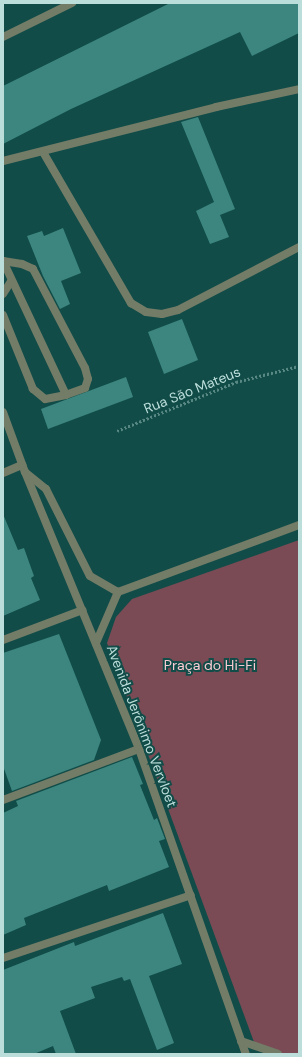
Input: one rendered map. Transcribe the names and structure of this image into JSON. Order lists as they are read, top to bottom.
{
  "streets": {
    "street": ["Avenida Jerônimo Vervloet"],
    "path": ["Rua São Mateus"]
  },
  "parks": ["Praça do Hi-Fi"]
}
